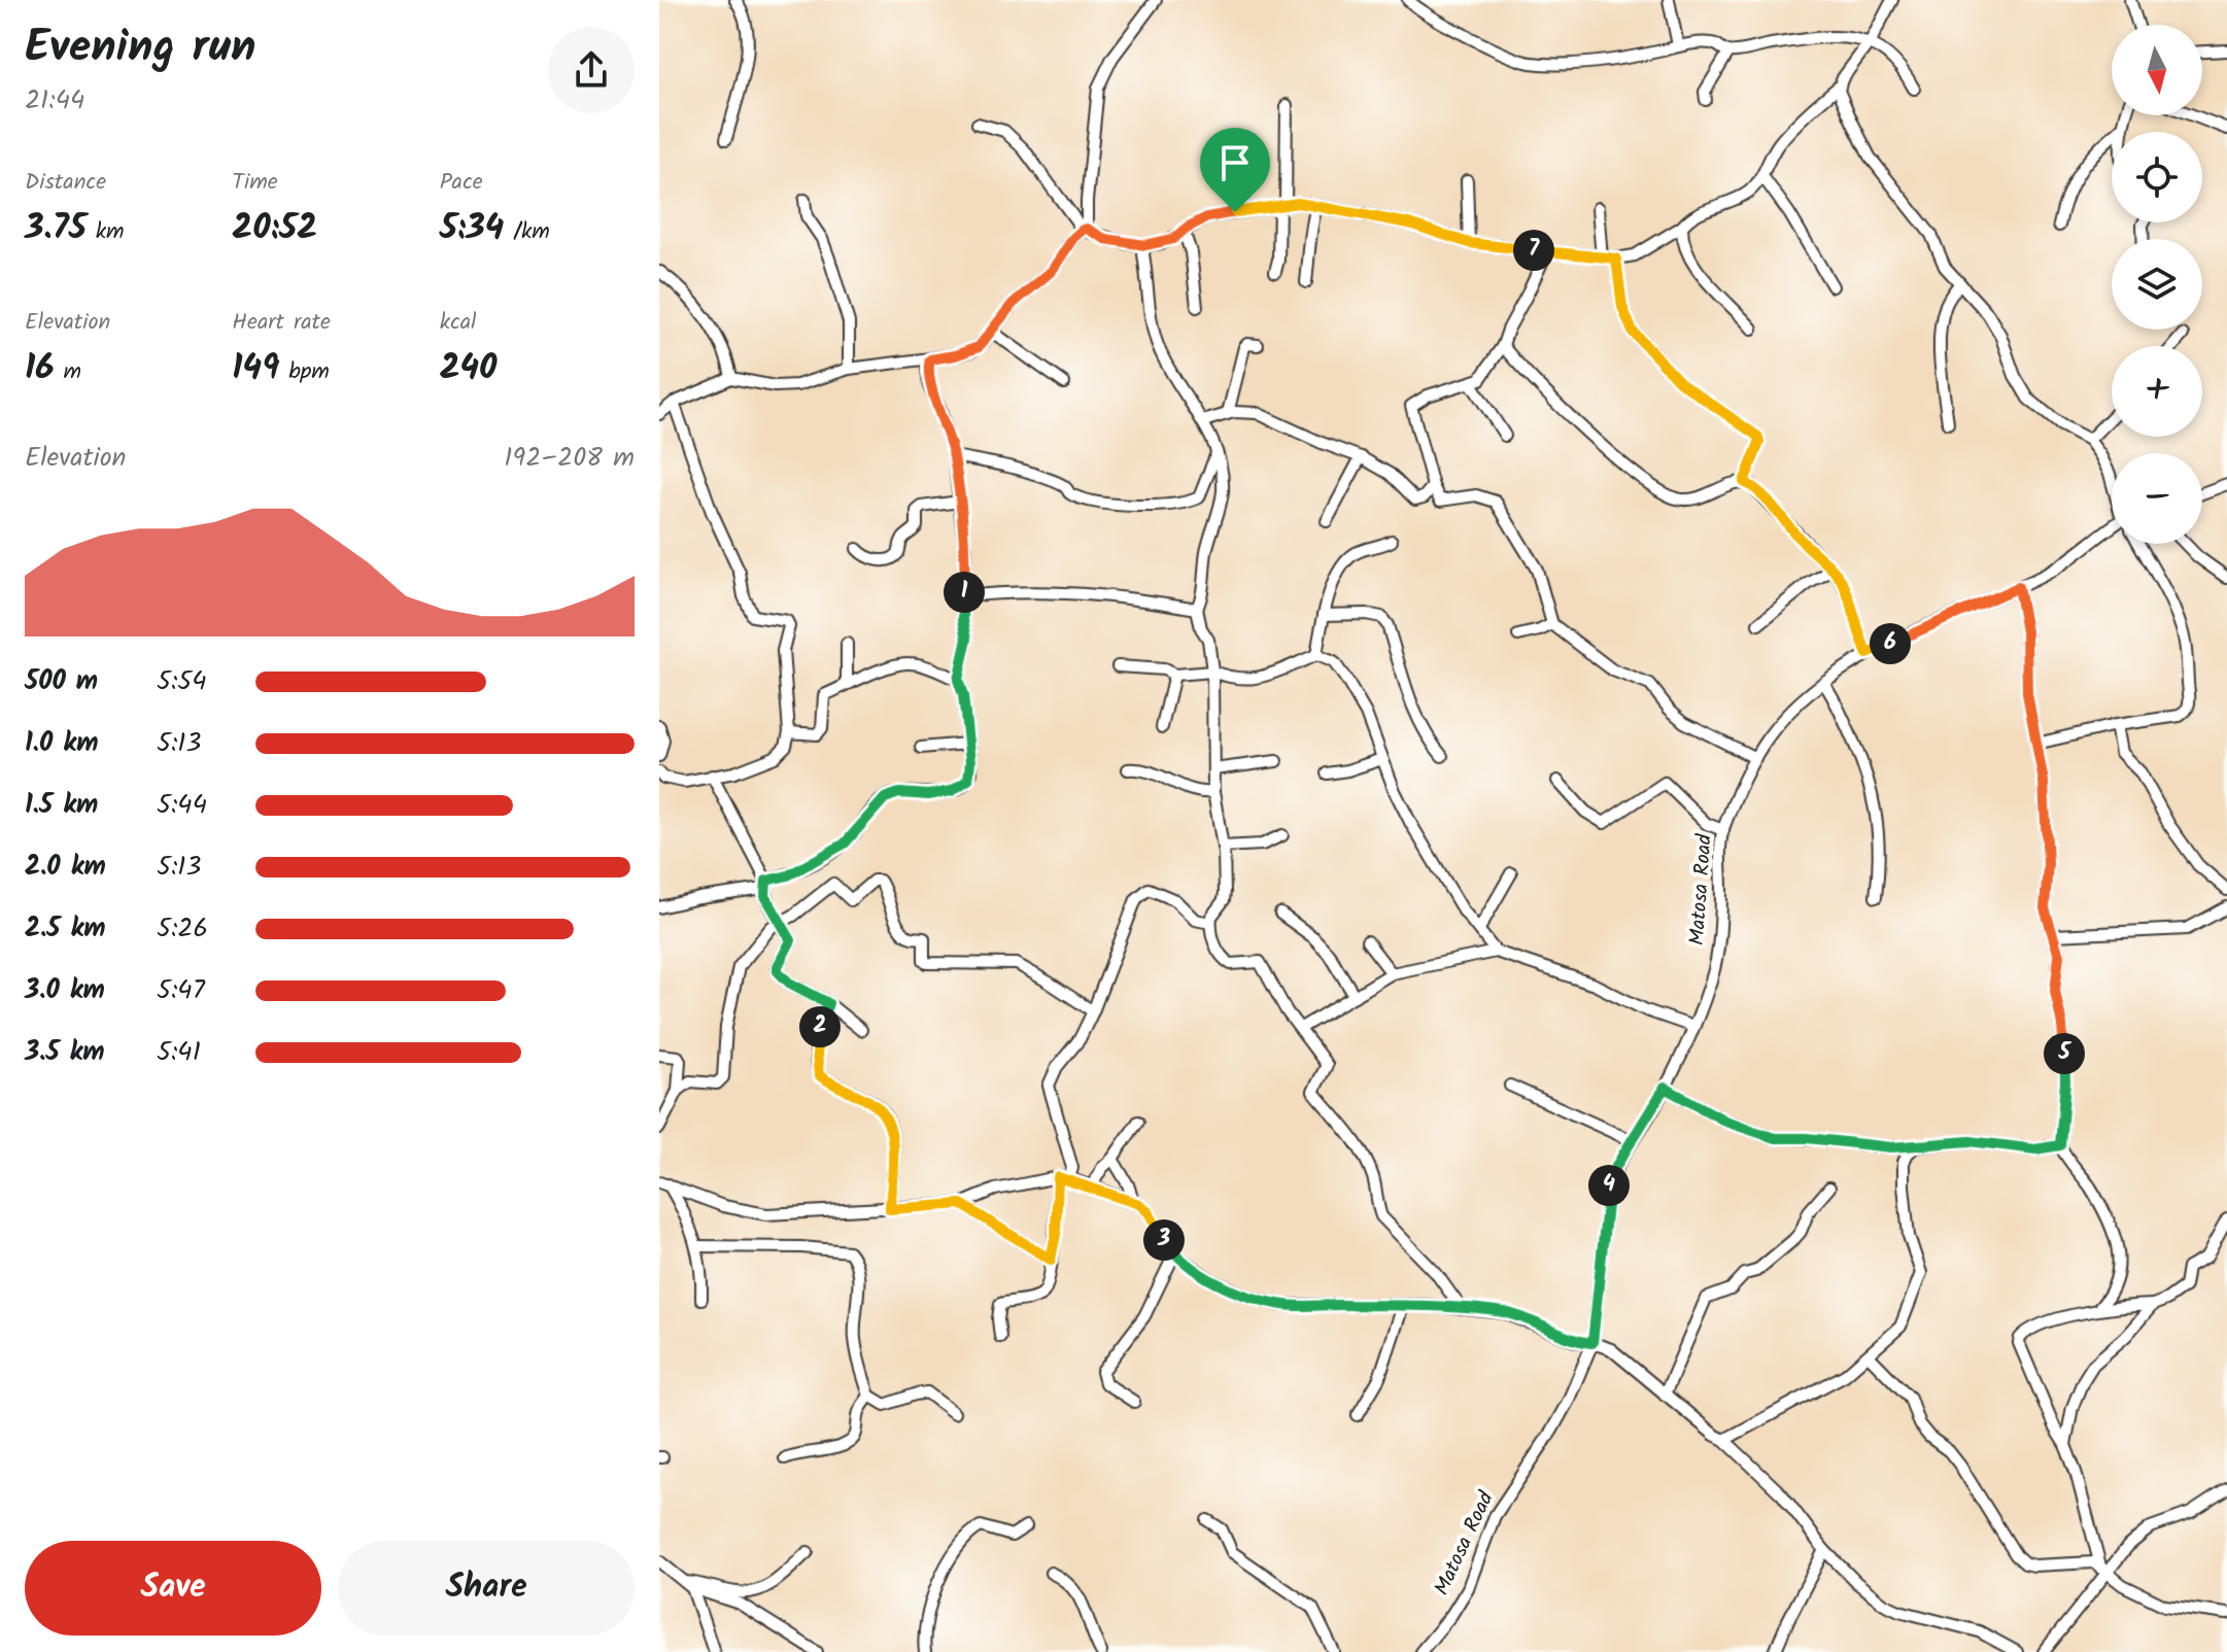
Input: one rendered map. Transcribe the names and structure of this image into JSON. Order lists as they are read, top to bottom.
{
  "streets": {
    "street": ["Matosa Road"]
  },
  "north": "bottom",
  "page": {
    "heading": ["Evening run", "21:44"],
    "map_buttons": ["+", "−"],
    "stats": [
      ["Distance", "3.75 km"],
      ["Time", "20:52"],
      ["Pace", "5:34 /km"],
      ["Elevation", "16 m"],
      ["Heart rate", "149 bpm"],
      ["kcal", "240"]
    ],
    "pins": [
      "7",
      "1",
      "6",
      "2",
      "5",
      "4",
      "3"
    ],
    "chart": ["Elevation", "192–208 m"],
    "list": [
      {
        "name": "500 m",
        "note": "5:54"
      },
      {
        "name": "1.0 km",
        "note": "5:13"
      },
      {
        "name": "1.5 km",
        "note": "5:44"
      },
      {
        "name": "2.0 km",
        "note": "5:13"
      },
      {
        "name": "2.5 km",
        "note": "5:26"
      },
      {
        "name": "3.0 km",
        "note": "5:47"
      },
      {
        "name": "3.5 km",
        "note": "5:41"
      }
    ],
    "buttons": ["Save", "Share"]
  }
}
